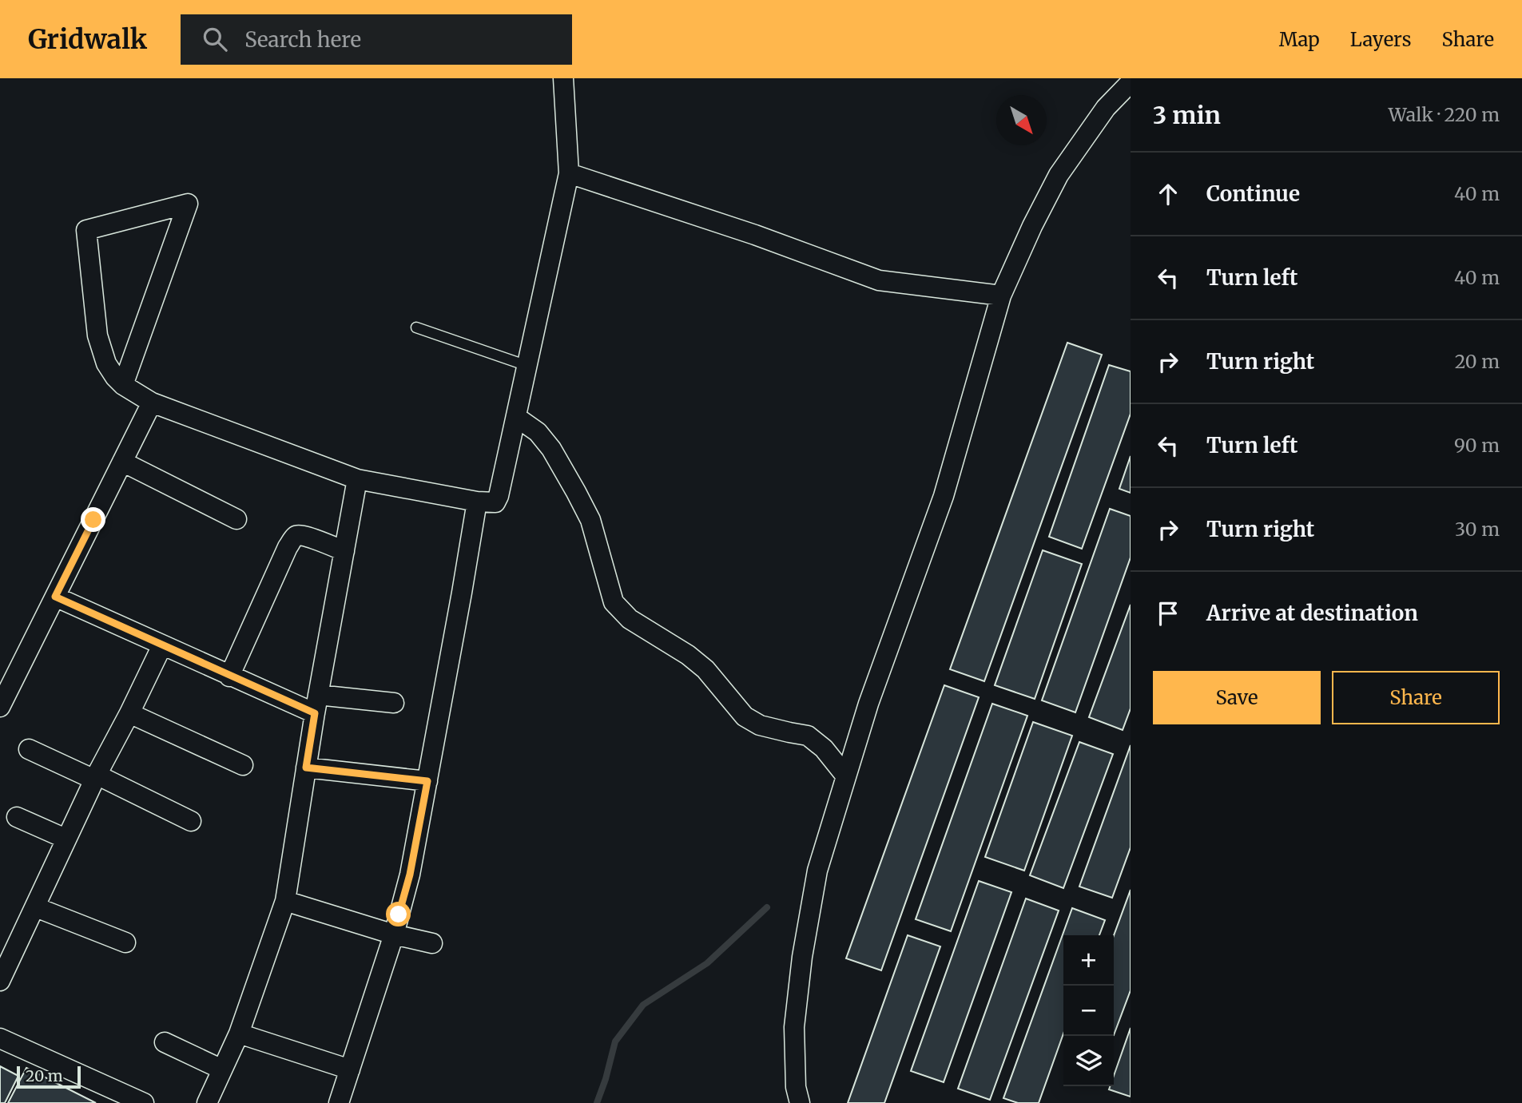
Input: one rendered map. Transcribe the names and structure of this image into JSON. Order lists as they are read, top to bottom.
{
  "scale_bar": "20 m",
  "north": "bottom right",
  "page": {
    "header": "Gridwalk",
    "search": "Search here",
    "nav": ["Map", "Layers", "Share"],
    "heading": ["3 min", "Walk · 220 m"],
    "list": [
      ["Continue", "40 m"],
      ["Turn left", "40 m"],
      ["Turn right", "20 m"],
      ["Turn left", "90 m"],
      ["Turn right", "30 m"],
      "Arrive at destination"
    ],
    "buttons": ["Save", "Share"],
    "map_buttons": ["+", "−"],
    "scale": "20 m"
  }
}
